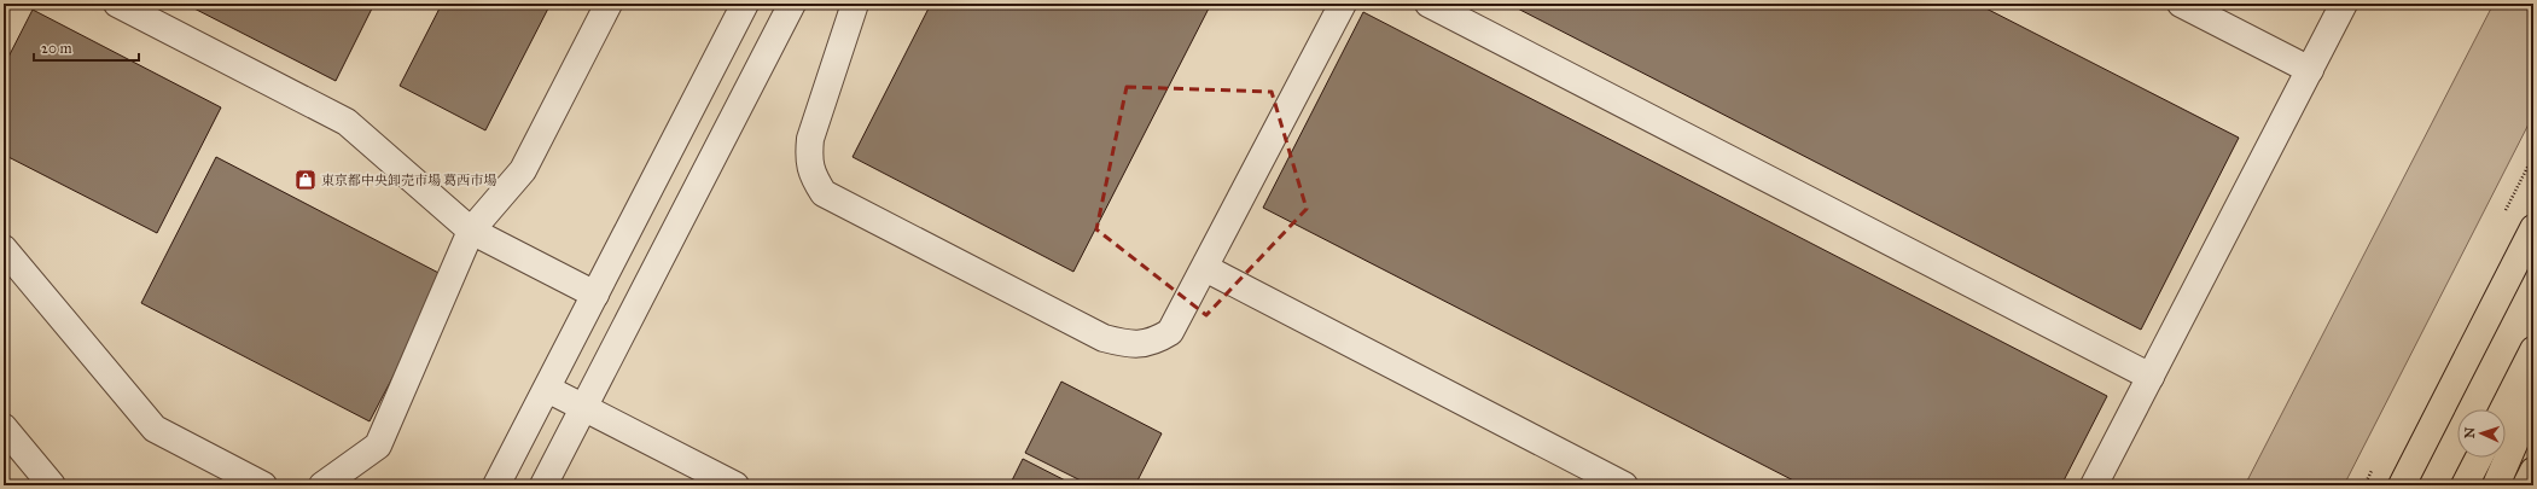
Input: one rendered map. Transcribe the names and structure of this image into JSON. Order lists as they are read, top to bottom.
{
  "places": {
    "shop": ["東京都中央卸売市場 葛西市場"]
  },
  "scale_bar": "20 m",
  "north": "left"
}
